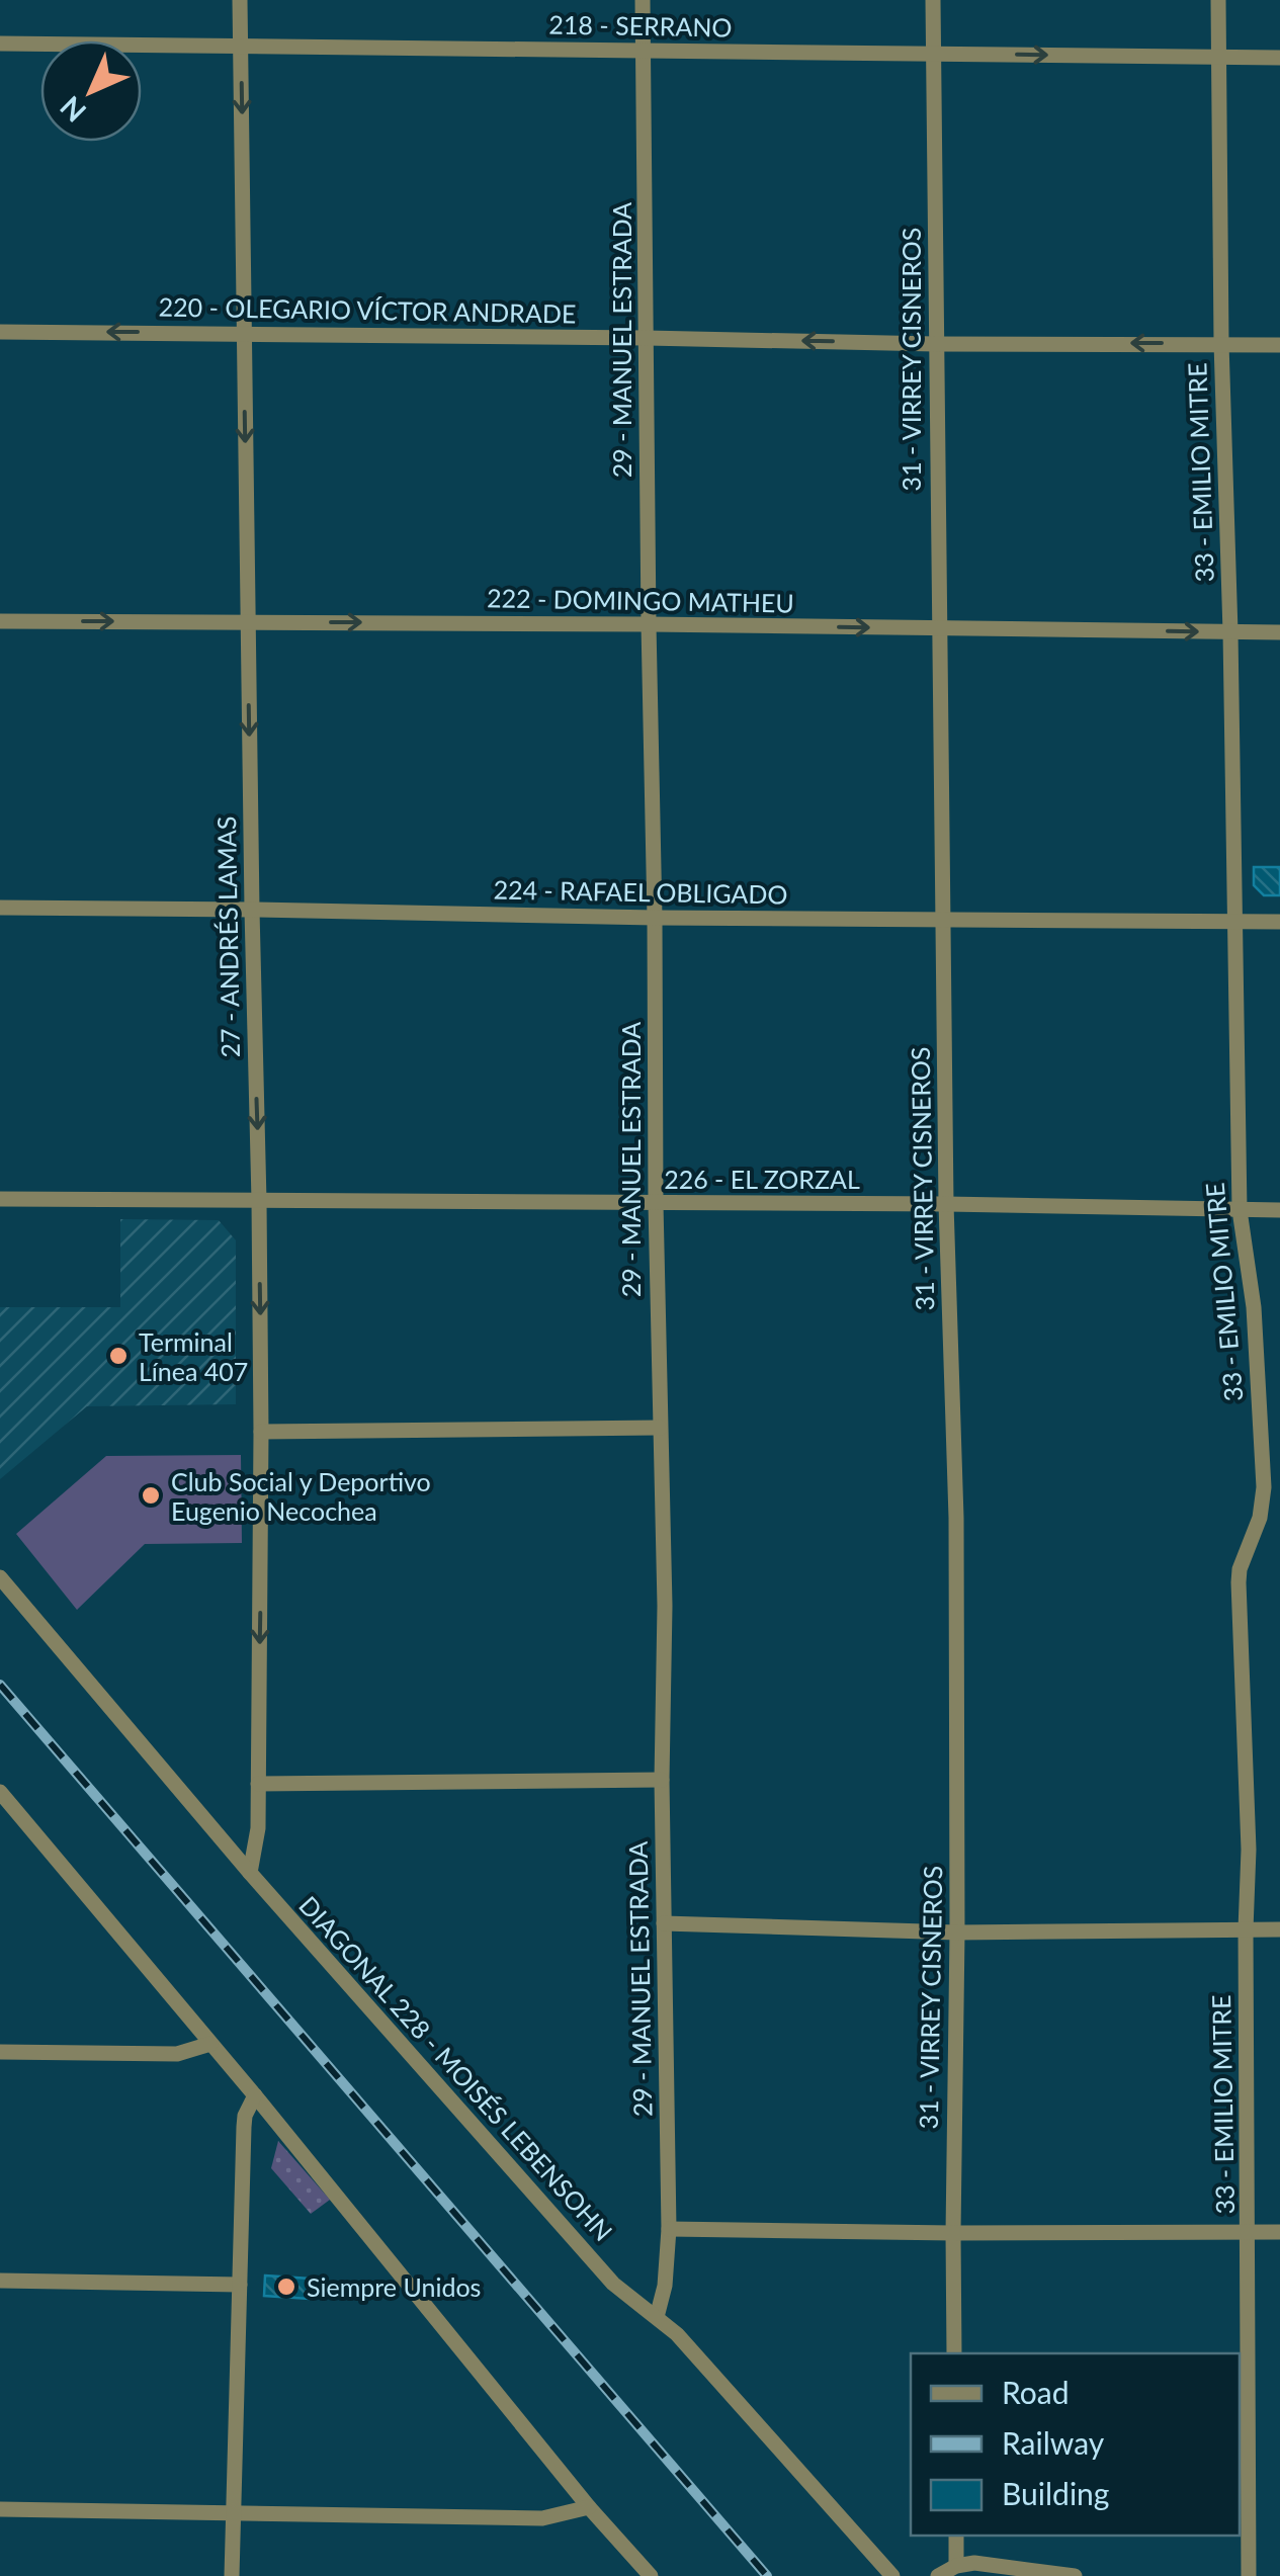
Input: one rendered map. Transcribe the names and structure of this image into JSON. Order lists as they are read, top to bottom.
{
  "streets": {
    "street": [
      "218 - SERRANO",
      "220 - OLEGARIO VÍCTOR ANDRADE",
      "29 - MANUEL ESTRADA",
      "31 - VIRREY CISNEROS",
      "33 - EMILIO MITRE",
      "222 - DOMINGO MATHEU",
      "224 - RAFAEL OBLIGADO",
      "27 - ANDRÉS LAMAS",
      "226 - EL ZORZAL",
      "DIAGONAL 228 - MOISÉS LEBENSOHN"
    ]
  },
  "crossings": [
    ["218 - SERRANO", "29 - MANUEL ESTRADA"],
    ["218 - SERRANO", "31 - VIRREY CISNEROS"],
    ["218 - SERRANO", "33 - EMILIO MITRE"],
    ["218 - SERRANO", "27 - ANDRÉS LAMAS"],
    ["220 - OLEGARIO VÍCTOR ANDRADE", "29 - MANUEL ESTRADA"],
    ["220 - OLEGARIO VÍCTOR ANDRADE", "31 - VIRREY CISNEROS"],
    ["220 - OLEGARIO VÍCTOR ANDRADE", "33 - EMILIO MITRE"],
    ["220 - OLEGARIO VÍCTOR ANDRADE", "27 - ANDRÉS LAMAS"],
    ["29 - MANUEL ESTRADA", "222 - DOMINGO MATHEU"],
    ["29 - MANUEL ESTRADA", "224 - RAFAEL OBLIGADO"],
    ["29 - MANUEL ESTRADA", "226 - EL ZORZAL"],
    ["29 - MANUEL ESTRADA", "DIAGONAL 228 - MOISÉS LEBENSOHN"],
    ["31 - VIRREY CISNEROS", "222 - DOMINGO MATHEU"],
    ["31 - VIRREY CISNEROS", "224 - RAFAEL OBLIGADO"],
    ["31 - VIRREY CISNEROS", "226 - EL ZORZAL"],
    ["33 - EMILIO MITRE", "222 - DOMINGO MATHEU"],
    ["33 - EMILIO MITRE", "224 - RAFAEL OBLIGADO"],
    ["33 - EMILIO MITRE", "226 - EL ZORZAL"],
    ["222 - DOMINGO MATHEU", "27 - ANDRÉS LAMAS"],
    ["224 - RAFAEL OBLIGADO", "27 - ANDRÉS LAMAS"],
    ["27 - ANDRÉS LAMAS", "226 - EL ZORZAL"],
    ["27 - ANDRÉS LAMAS", "DIAGONAL 228 - MOISÉS LEBENSOHN"]
  ],
  "one_way": ["220 - OLEGARIO VÍCTOR ANDRADE", "222 - DOMINGO MATHEU", "27 - ANDRÉS LAMAS"],
  "places": ["Terminal Línea 407", "Club Social y Deportivo Eugenio Necochea", "Siempre Unidos"],
  "legend": ["Road", "Railway", "Building"],
  "north": "bottom left"
}
